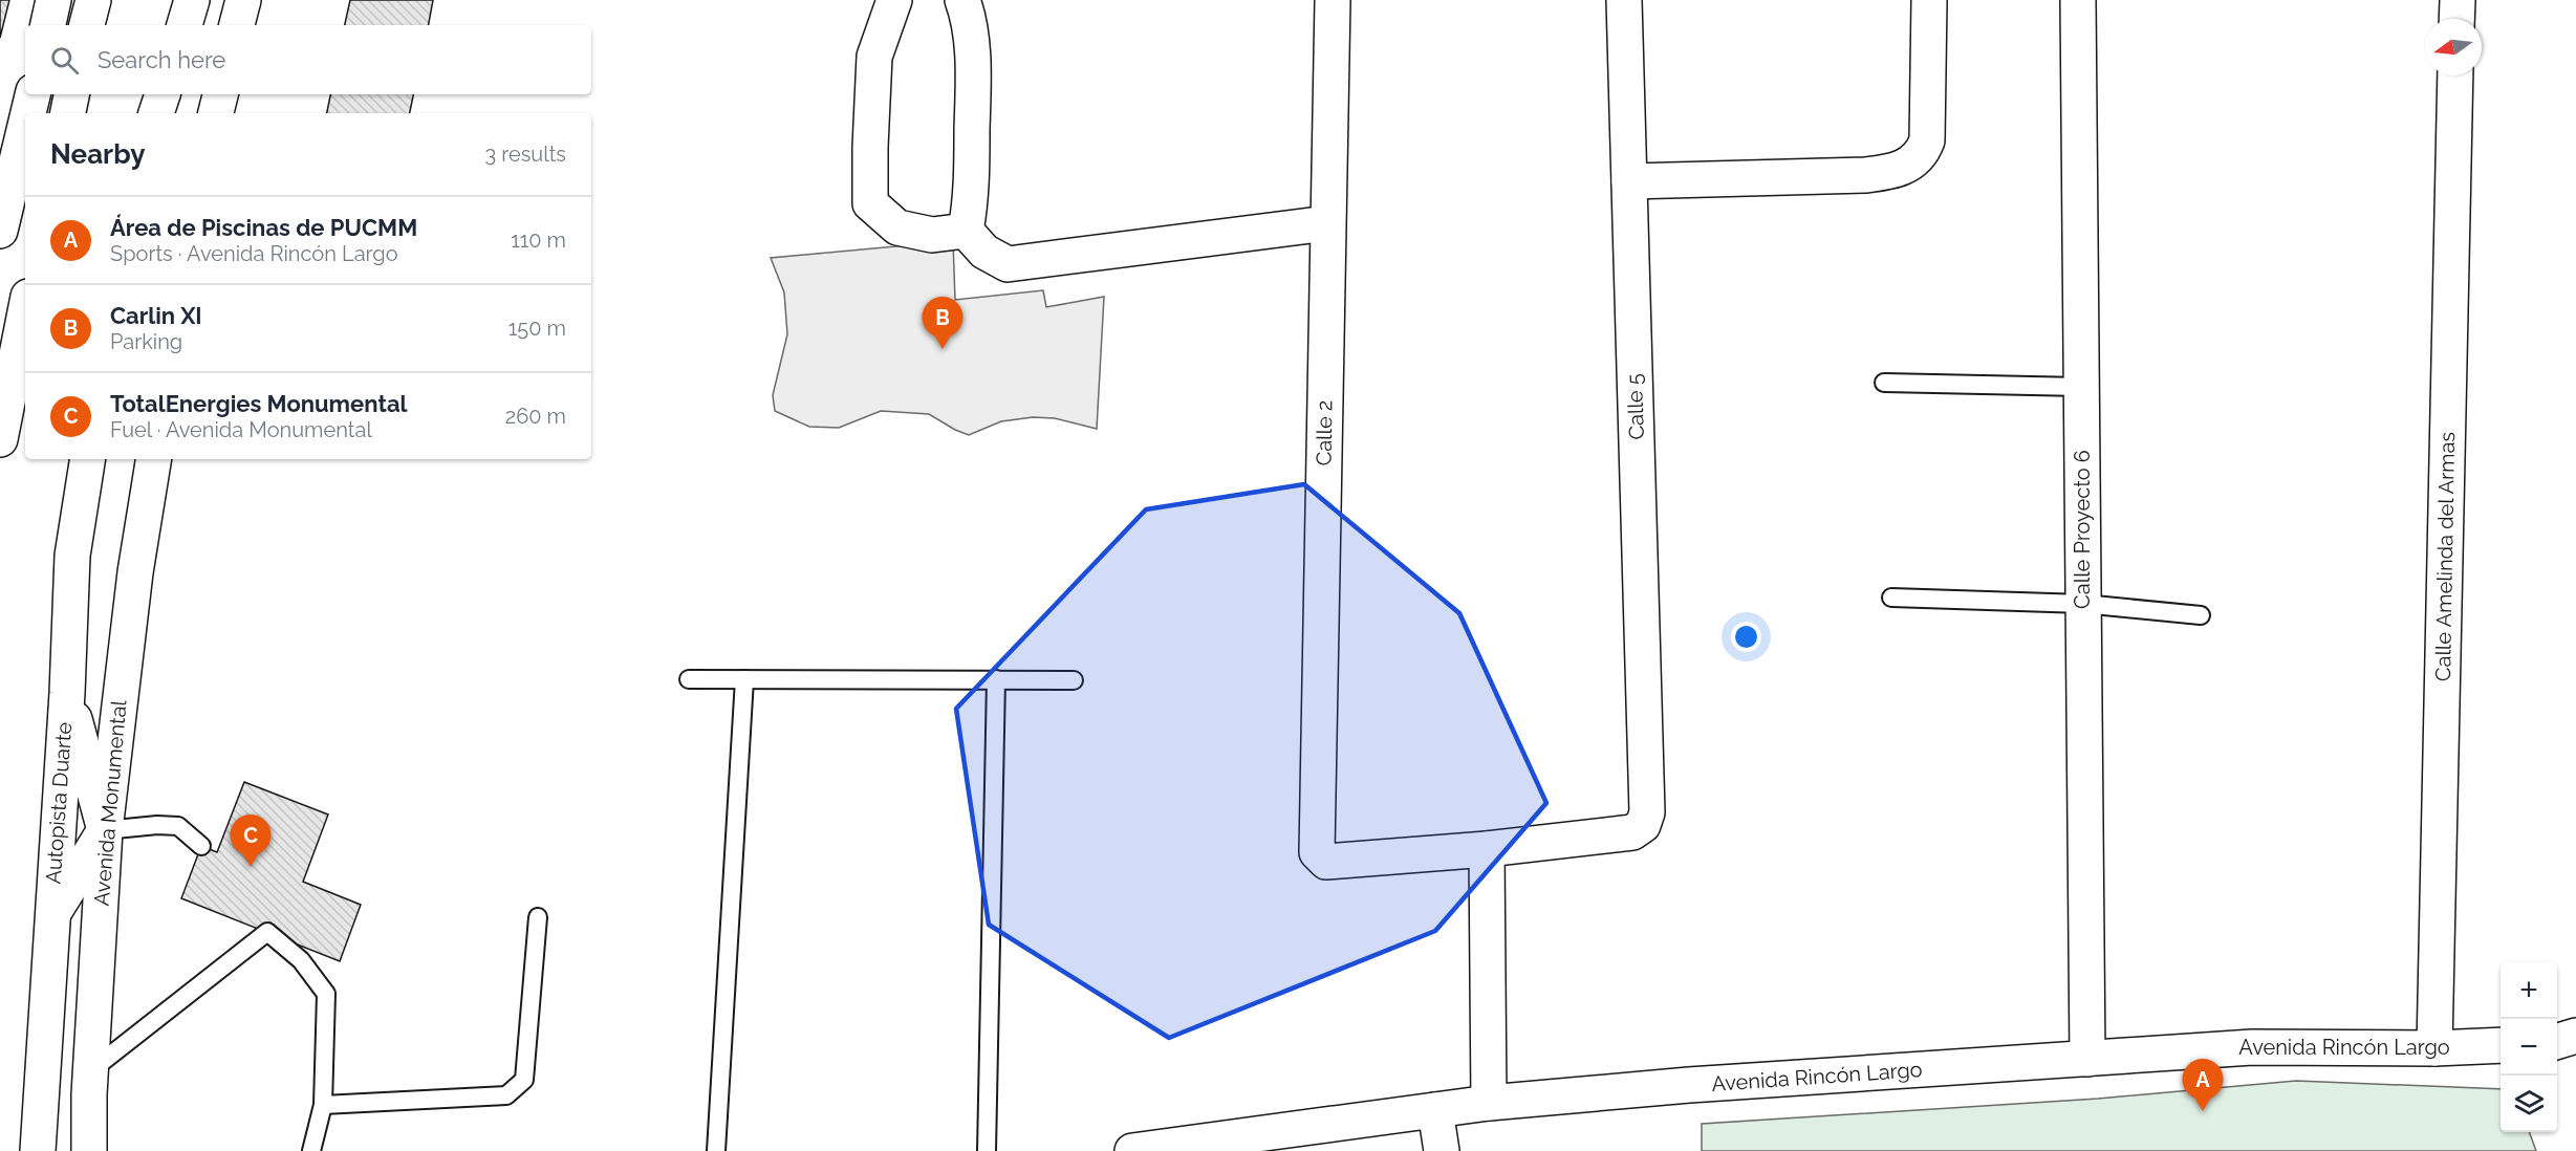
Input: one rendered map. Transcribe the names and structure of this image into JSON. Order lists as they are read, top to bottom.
{
  "streets": {
    "main road": [
      "Calle 5",
      "Calle 2",
      "Calle Proyecto 6",
      "Calle Amelinda del Armas",
      "Autopista Duarte",
      "Avenida Monumental",
      "Avenida Rincón Largo"
    ]
  },
  "crossings": [
    ["Calle 5", "Calle 2"],
    ["Calle Proyecto 6", "Avenida Rincón Largo"],
    ["Calle Amelinda del Armas", "Avenida Rincón Largo"]
  ],
  "north": "left",
  "page": {
    "search": "Search here",
    "heading": ["Nearby", "3 results"],
    "list": [
      {
        "mark": "A",
        "name": "Área de Piscinas de PUCMM",
        "note": "Sports · Avenida Rincón Largo",
        "value": "110 m"
      },
      {
        "mark": "B",
        "name": "Carlin XI",
        "note": "Parking",
        "value": "150 m"
      },
      {
        "mark": "C",
        "name": "TotalEnergies Monumental",
        "note": "Fuel · Avenida Monumental",
        "value": "260 m"
      }
    ],
    "pins": ["B", "C", "A"],
    "map_buttons": ["+", "−"]
  }
}
